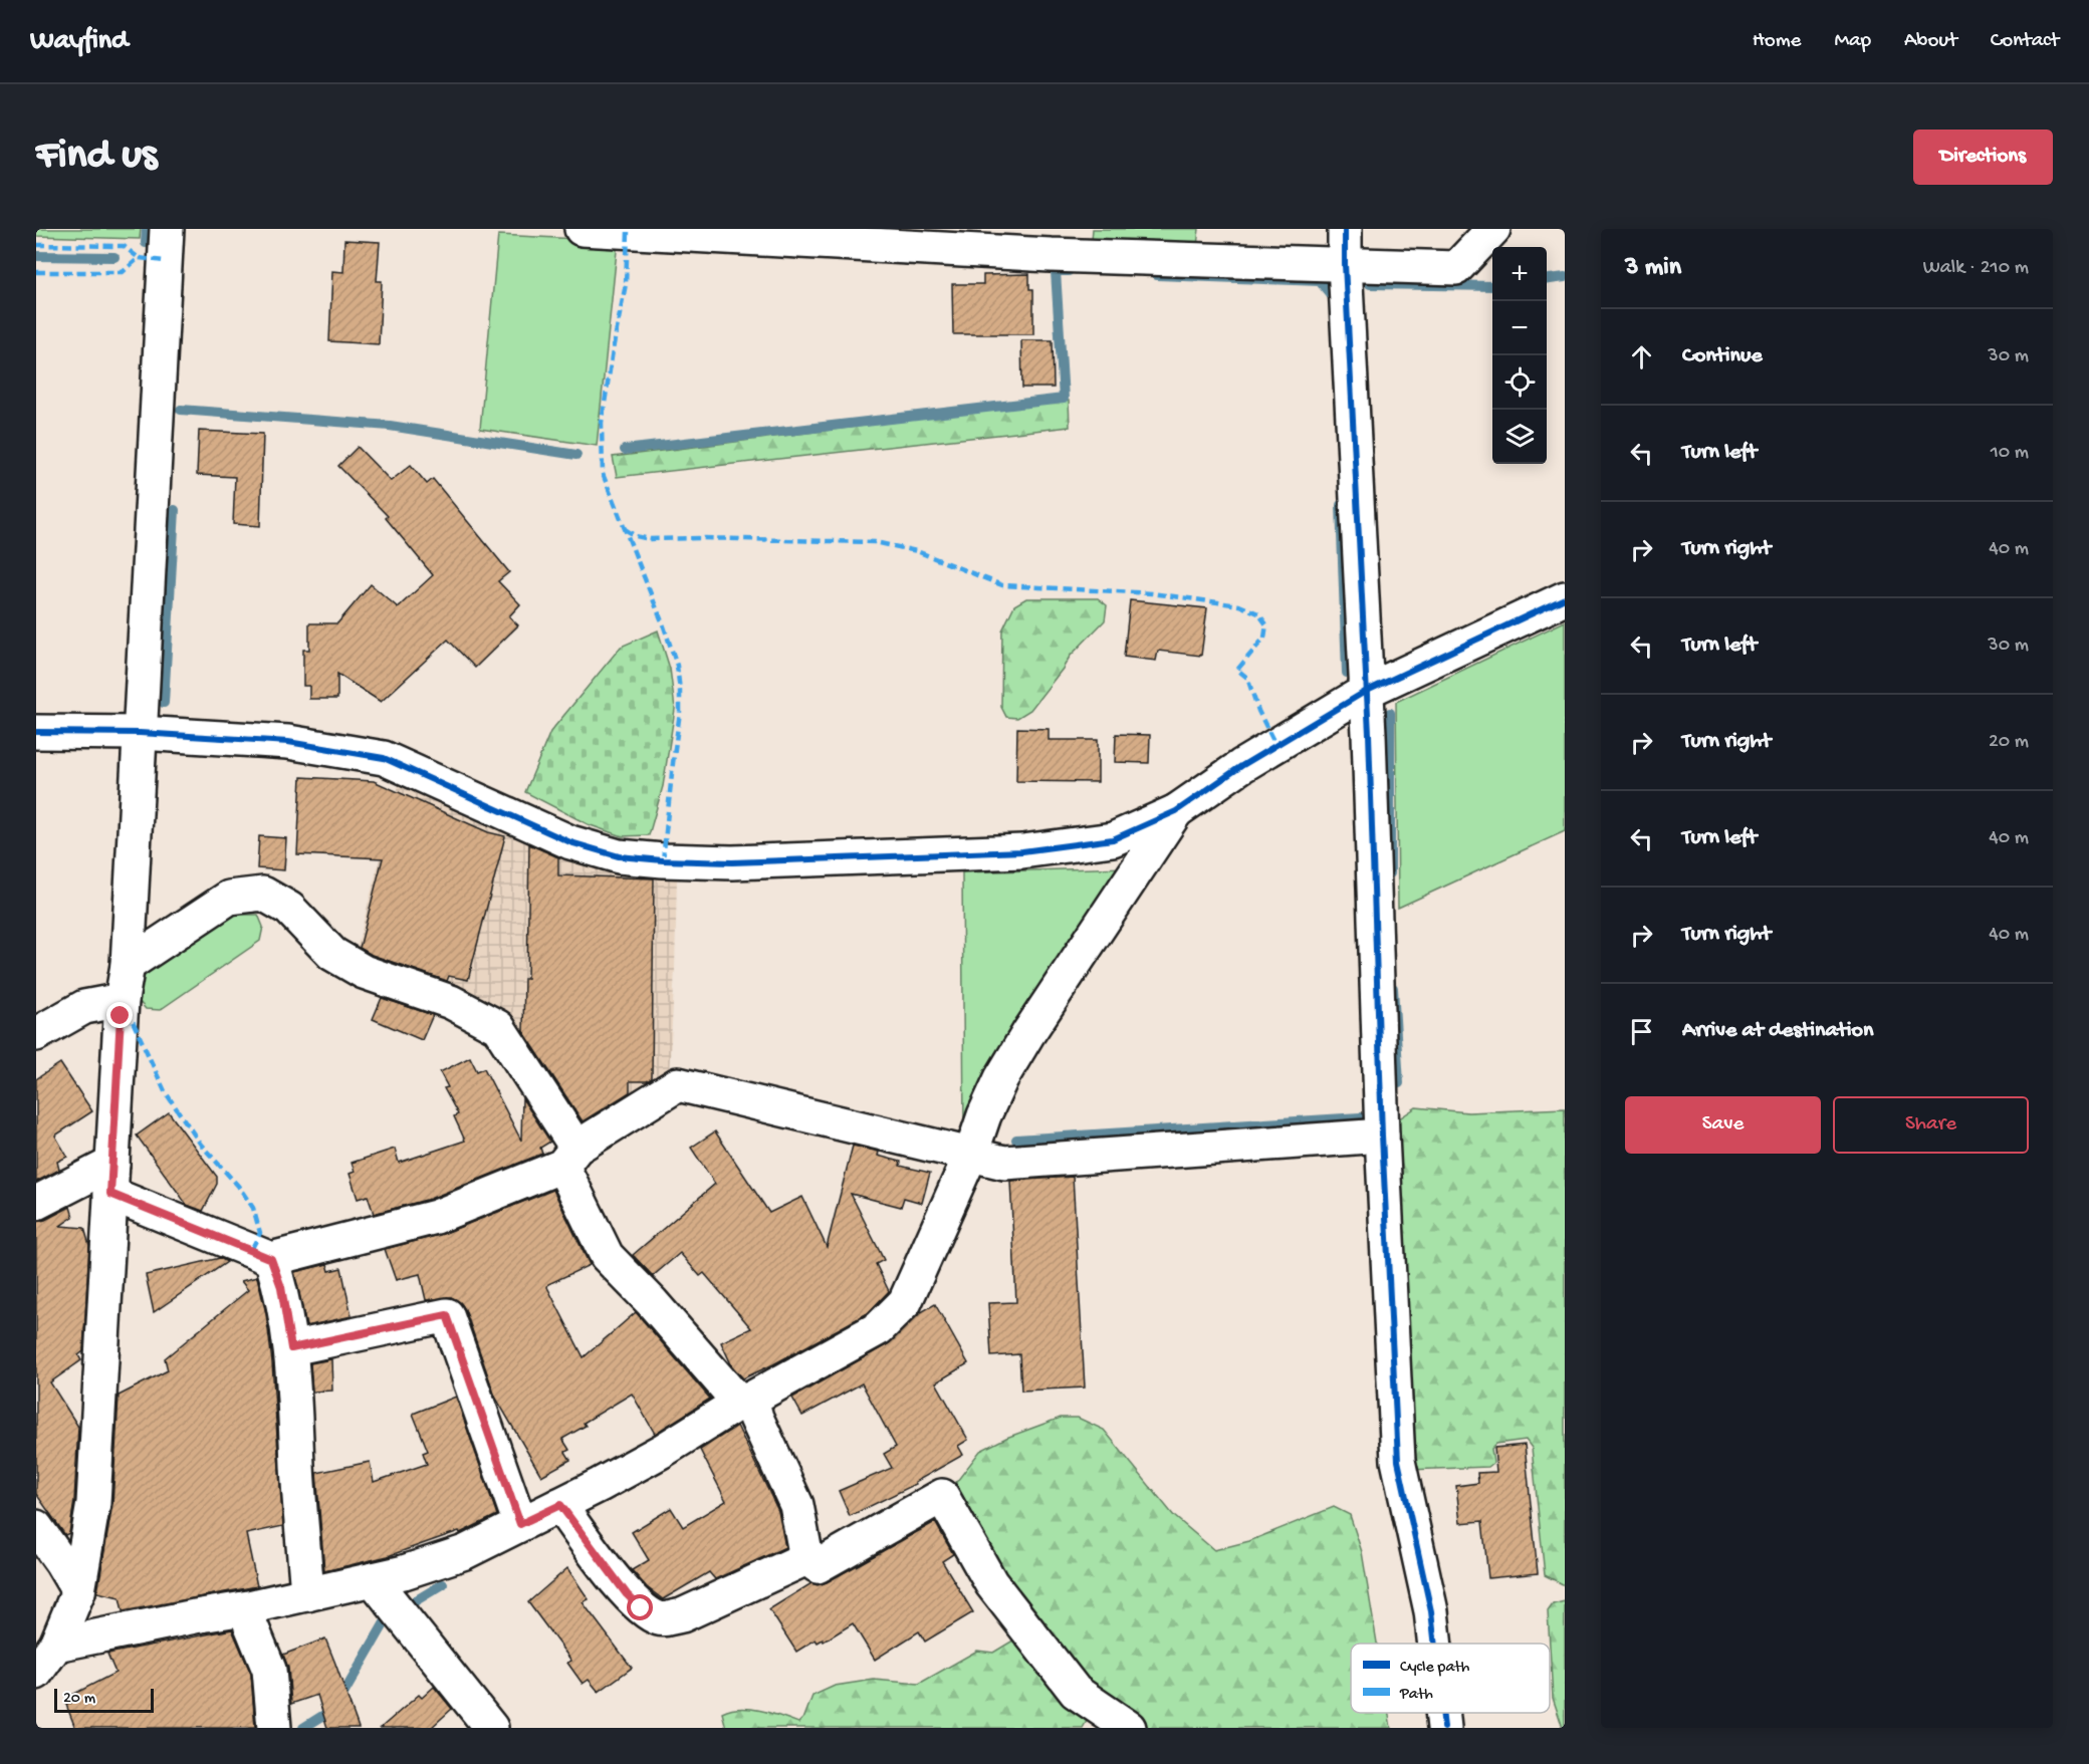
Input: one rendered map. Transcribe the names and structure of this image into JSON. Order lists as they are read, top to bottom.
{
  "legend": ["Cycle path", "Path"],
  "scale_bar": "20 m",
  "page": {
    "header": "Wayfind",
    "nav": [
      "Home",
      "Map",
      "About",
      "Contact"
    ],
    "buttons": [
      "Directions",
      ["Save", "Share"]
    ],
    "title": "Find us",
    "heading": ["3 min", "Walk · 210 m"],
    "map_buttons": ["+", "−"],
    "list": [
      ["Continue", "30 m"],
      ["Turn left", "10 m"],
      ["Turn right", "40 m"],
      ["Turn left", "30 m"],
      ["Turn right", "20 m"],
      ["Turn left", "40 m"],
      ["Turn right", "40 m"],
      "Arrive at destination"
    ],
    "scale": "20 m"
  }
}
